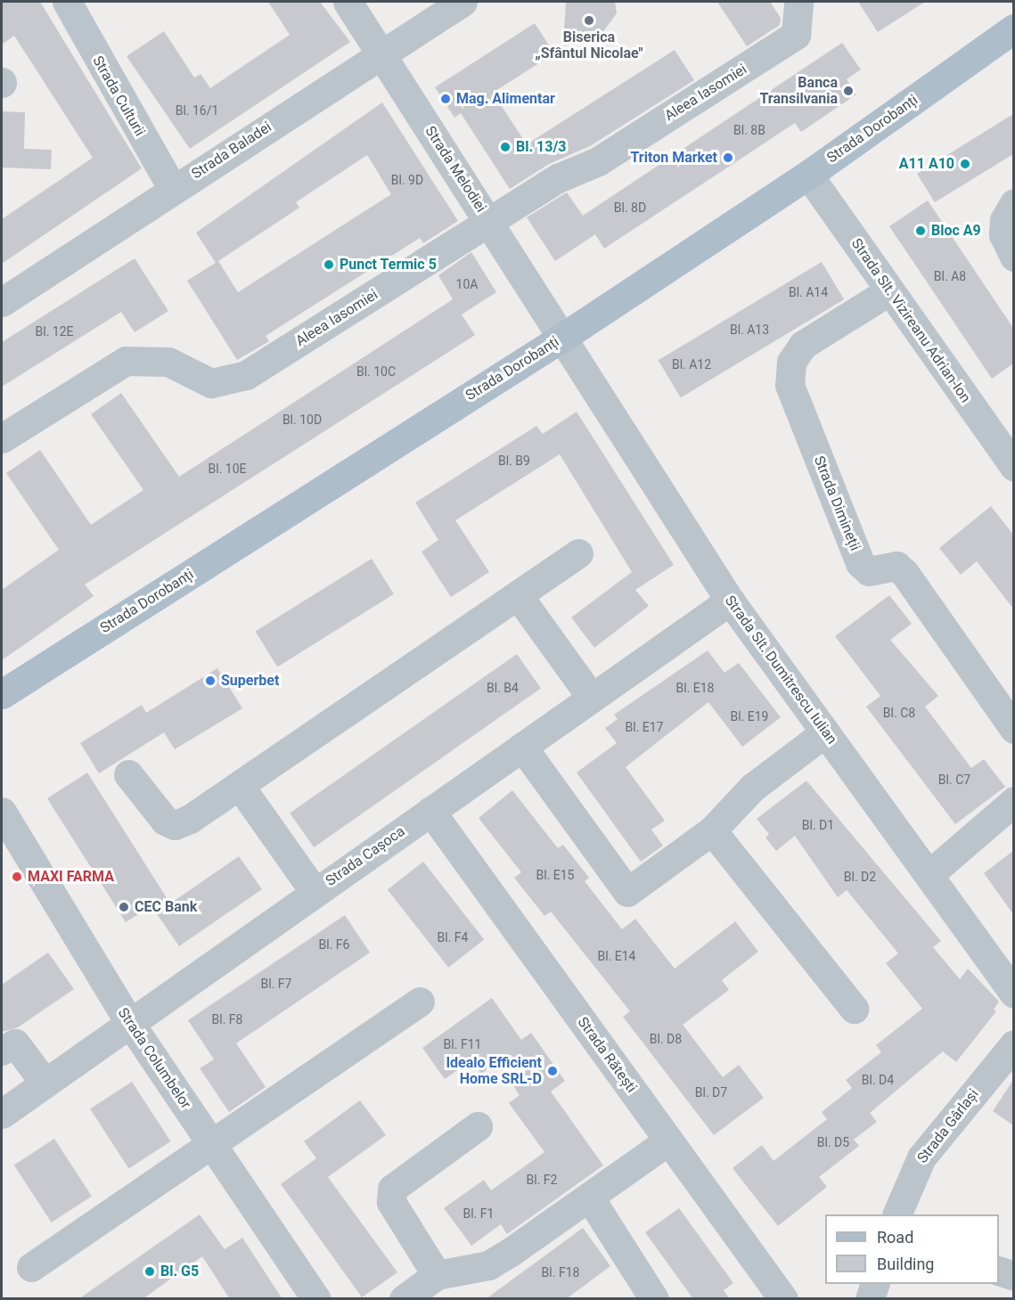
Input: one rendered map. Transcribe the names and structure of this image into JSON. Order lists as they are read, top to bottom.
{
  "streets": {
    "main road": ["Strada Dorobanți"],
    "street": [
      "Aleea Iasomiei",
      "Strada Culturii",
      "Strada Baladei",
      "Strada Melodiei",
      "Strada Slt. Vizireanu Adrian-Ion",
      "Strada Dimineții",
      "Strada Slt. Dumitrescu Iulian",
      "Strada Cașoca",
      "Strada Rătești",
      "Strada Columbelor",
      "Strada Gârlași"
    ]
  },
  "crossings": [
    ["Aleea Iasomiei", "Strada Melodiei"],
    ["Strada Culturii", "Strada Baladei"],
    ["Strada Dorobanți", "Strada Melodiei"],
    ["Strada Dorobanți", "Strada Slt. Vizireanu Adrian-Ion"],
    ["Strada Dorobanți", "Strada Slt. Dumitrescu Iulian"],
    ["Strada Baladei", "Strada Melodiei"],
    ["Strada Melodiei", "Strada Slt. Dumitrescu Iulian"],
    ["Strada Slt. Vizireanu Adrian-Ion", "Strada Dimineții"],
    ["Strada Slt. Dumitrescu Iulian", "Strada Cașoca"],
    ["Strada Cașoca", "Strada Rătești"],
    ["Strada Cașoca", "Strada Columbelor"]
  ],
  "places": [
    "Biserica „Sfântul Nicolae\"",
    "Banca Transilvania",
    "Mag. Alimentar",
    "Bl. 13/3",
    "Triton Market",
    "A11 A10",
    "Bloc A9",
    "Punct Termic 5",
    "Superbet",
    "MAXI FARMA",
    "CEC Bank",
    "Idealo Efficient Home SRL-D",
    "Bl. G5"
  ],
  "house_numbers": [
    "Bl. 16/1",
    "Bl. 8B",
    "Bl. 9D",
    "Bl. 8D",
    "Bl. A8",
    "10A",
    "Bl. A14",
    "Bl. A13",
    "Bl. 12E",
    "Bl. A12",
    "Bl. 10C",
    "Bl. 10D",
    "Bl. B9",
    "Bl. 10E",
    "Bl. B4",
    "Bl. E18",
    "Bl. C8",
    "Bl. E19",
    "Bl. E17",
    "Bl. C7",
    "Bl. D1",
    "Bl. E15",
    "Bl. D2",
    "Bl. F4",
    "Bl. F6",
    "Bl. E14",
    "Bl. F7",
    "Bl. F8",
    "Bl. D8",
    "Bl. F11",
    "Bl. D4",
    "Bl. D7",
    "Bl. D5",
    "Bl. F2",
    "Bl. F1",
    "Bl. F18"
  ],
  "legend": ["Road", "Building"]
}
